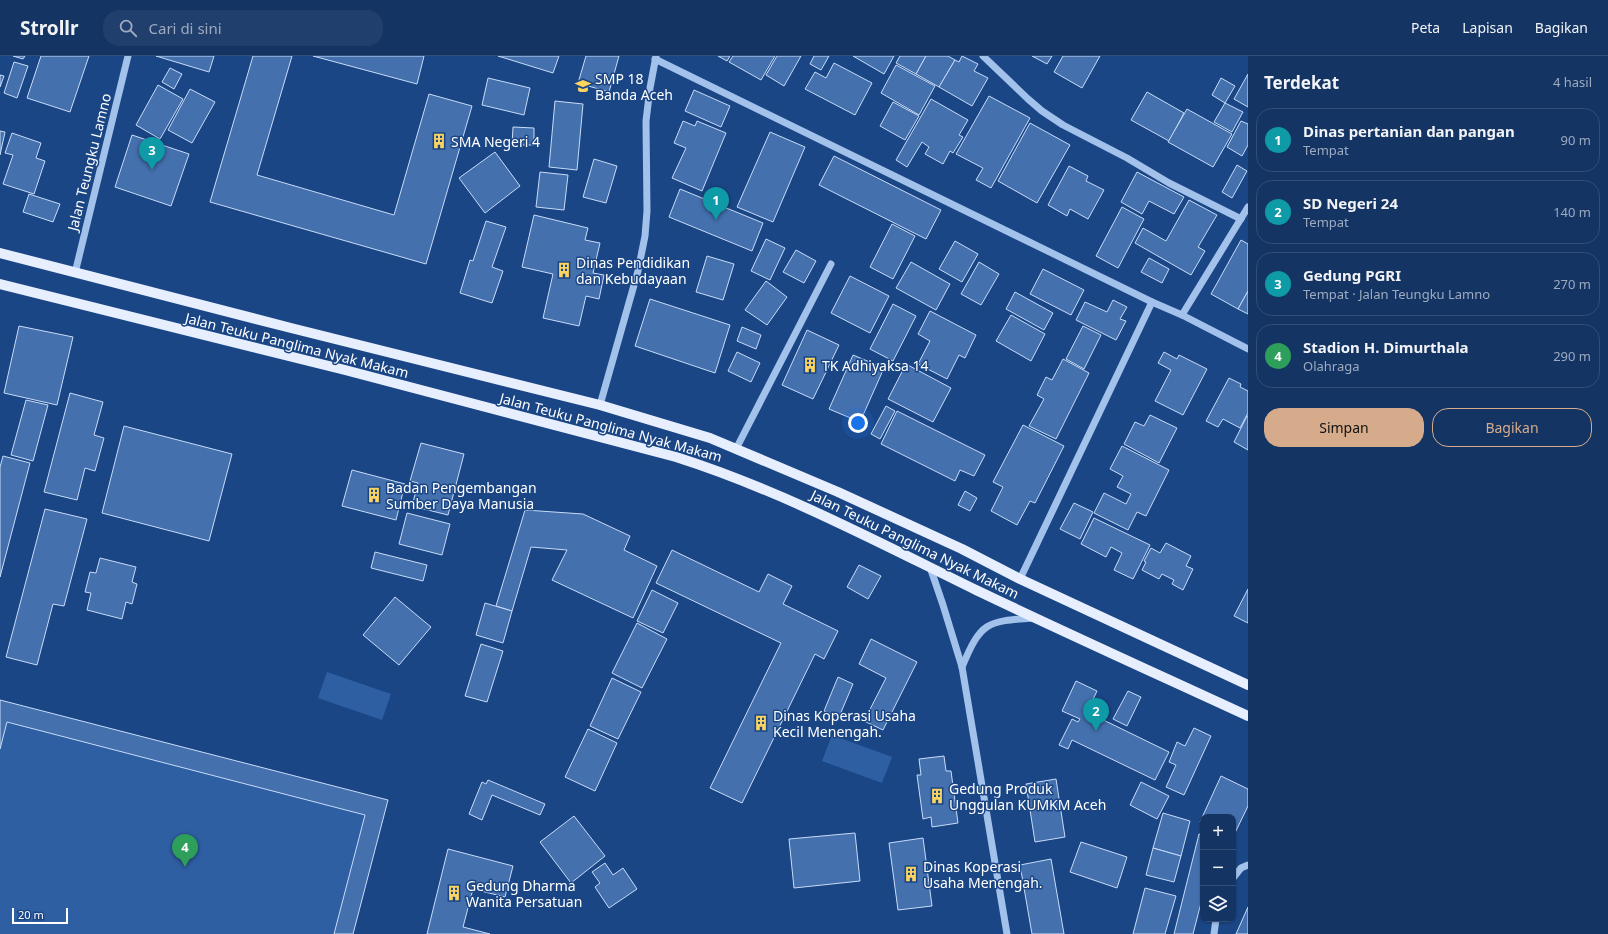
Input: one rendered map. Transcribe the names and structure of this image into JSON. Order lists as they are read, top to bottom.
{
  "streets": {
    "main road": ["Jalan Teuku Panglima Nyak Makam"],
    "street": ["Jalan Teungku Lamno"]
  },
  "crossings": [
    ["Jalan Teungku Lamno", "Jalan Teuku Panglima Nyak Makam"]
  ],
  "places": {
    "school or university": ["SMP 18 Banda Aceh"],
    "building": [
      "SMA Negeri 4",
      "Dinas Pendidikan dan Kebudayaan",
      "TK Adhiyaksa 14",
      "Badan Pengembangan Sumber Daya Manusia",
      "Dinas Koperasi Usaha Kecil Menengah.",
      "Gedung Produk Unggulan KUMKM Aceh",
      "Dinas Koperasi Usaha Menengah.",
      "Gedung Dharma Wanita Persatuan"
    ]
  },
  "scale_bar": "20 m",
  "page": {
    "header": "Strollr",
    "search": "Cari di sini",
    "nav": ["Peta", "Lapisan", "Bagikan"],
    "heading": ["Terdekat", "4 hasil"],
    "list": [
      {
        "mark": "1",
        "name": "Dinas pertanian dan pangan",
        "note": "Tempat",
        "value": "90 m"
      },
      {
        "mark": "2",
        "name": "SD Negeri 24",
        "note": "Tempat",
        "value": "140 m"
      },
      {
        "mark": "3",
        "name": "Gedung PGRI",
        "note": "Tempat · Jalan Teungku Lamno",
        "value": "270 m"
      },
      {
        "mark": "4",
        "name": "Stadion H. Dimurthala",
        "note": "Olahraga",
        "value": "290 m"
      }
    ],
    "pins": [
      "3",
      "1",
      "2",
      "4"
    ],
    "buttons": ["Simpan", "Bagikan"],
    "map_buttons": ["+", "−"],
    "scale": "20 m"
  }
}
